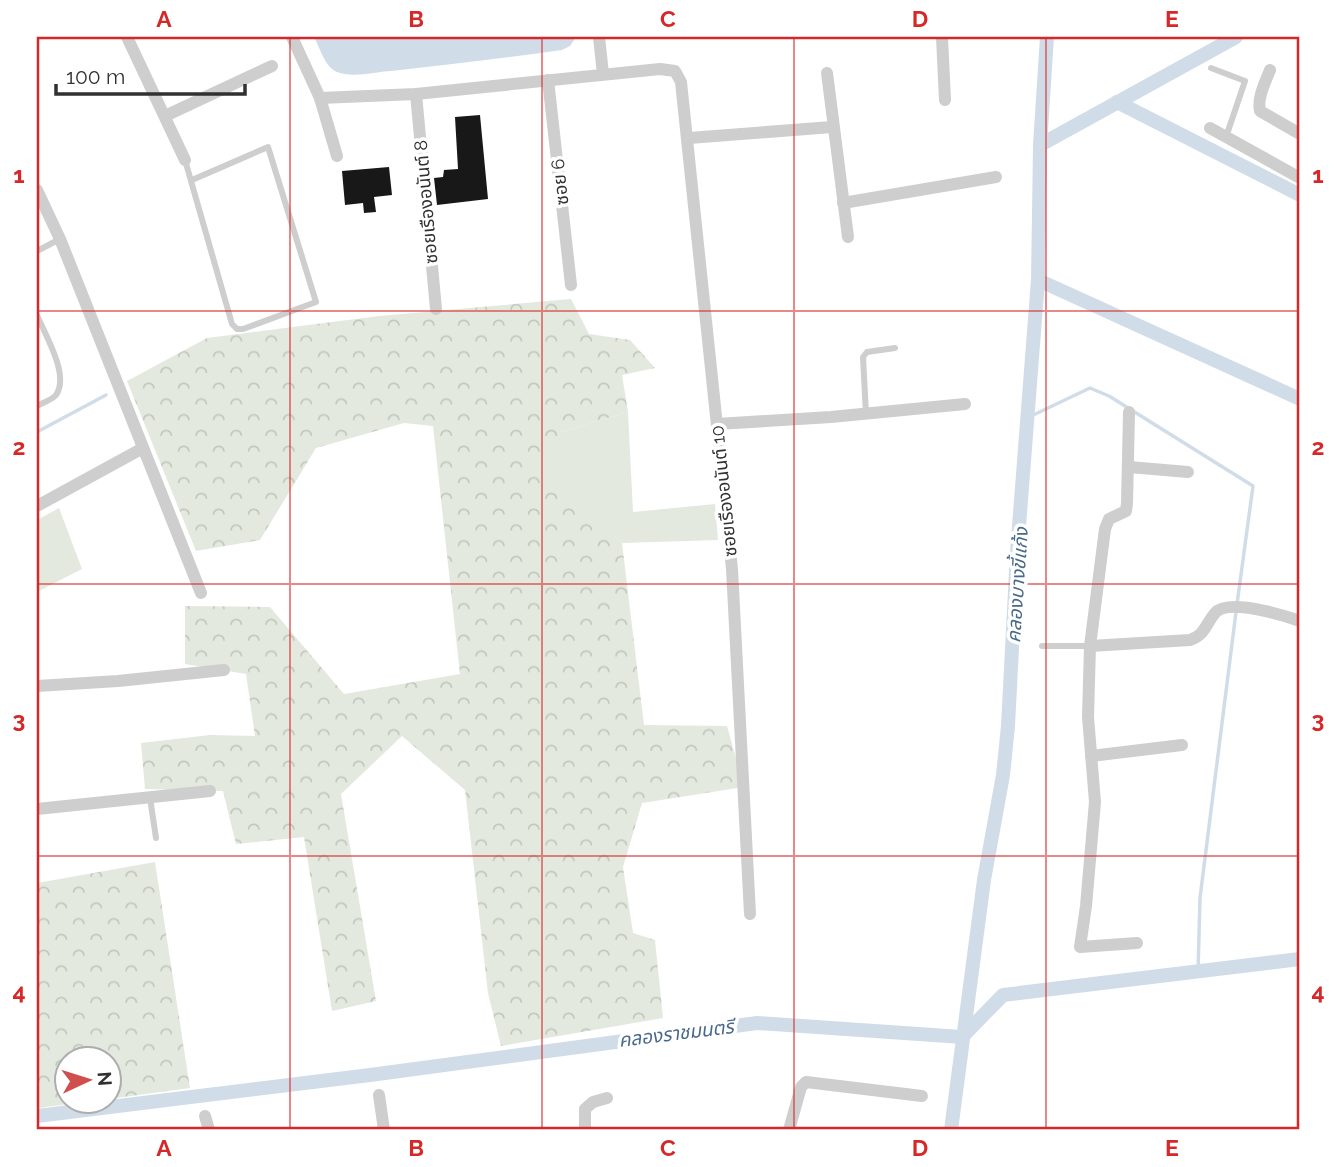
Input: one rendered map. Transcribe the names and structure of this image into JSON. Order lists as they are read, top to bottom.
{
  "streets": {
    "street": ["ซอย 6", "ซอยเรืองอนันต์ 8", "ซอยเรืองอนันต์ 10"]
  },
  "water": ["คลองบางขี้แก้ง", "คลองราชมนตรี"],
  "scale_bar": "100 m",
  "north": "right",
  "grid": {
    "columns": [
      "A",
      "B",
      "C",
      "D",
      "E"
    ],
    "rows": [
      "1",
      "2",
      "3",
      "4"
    ]
  }
}
